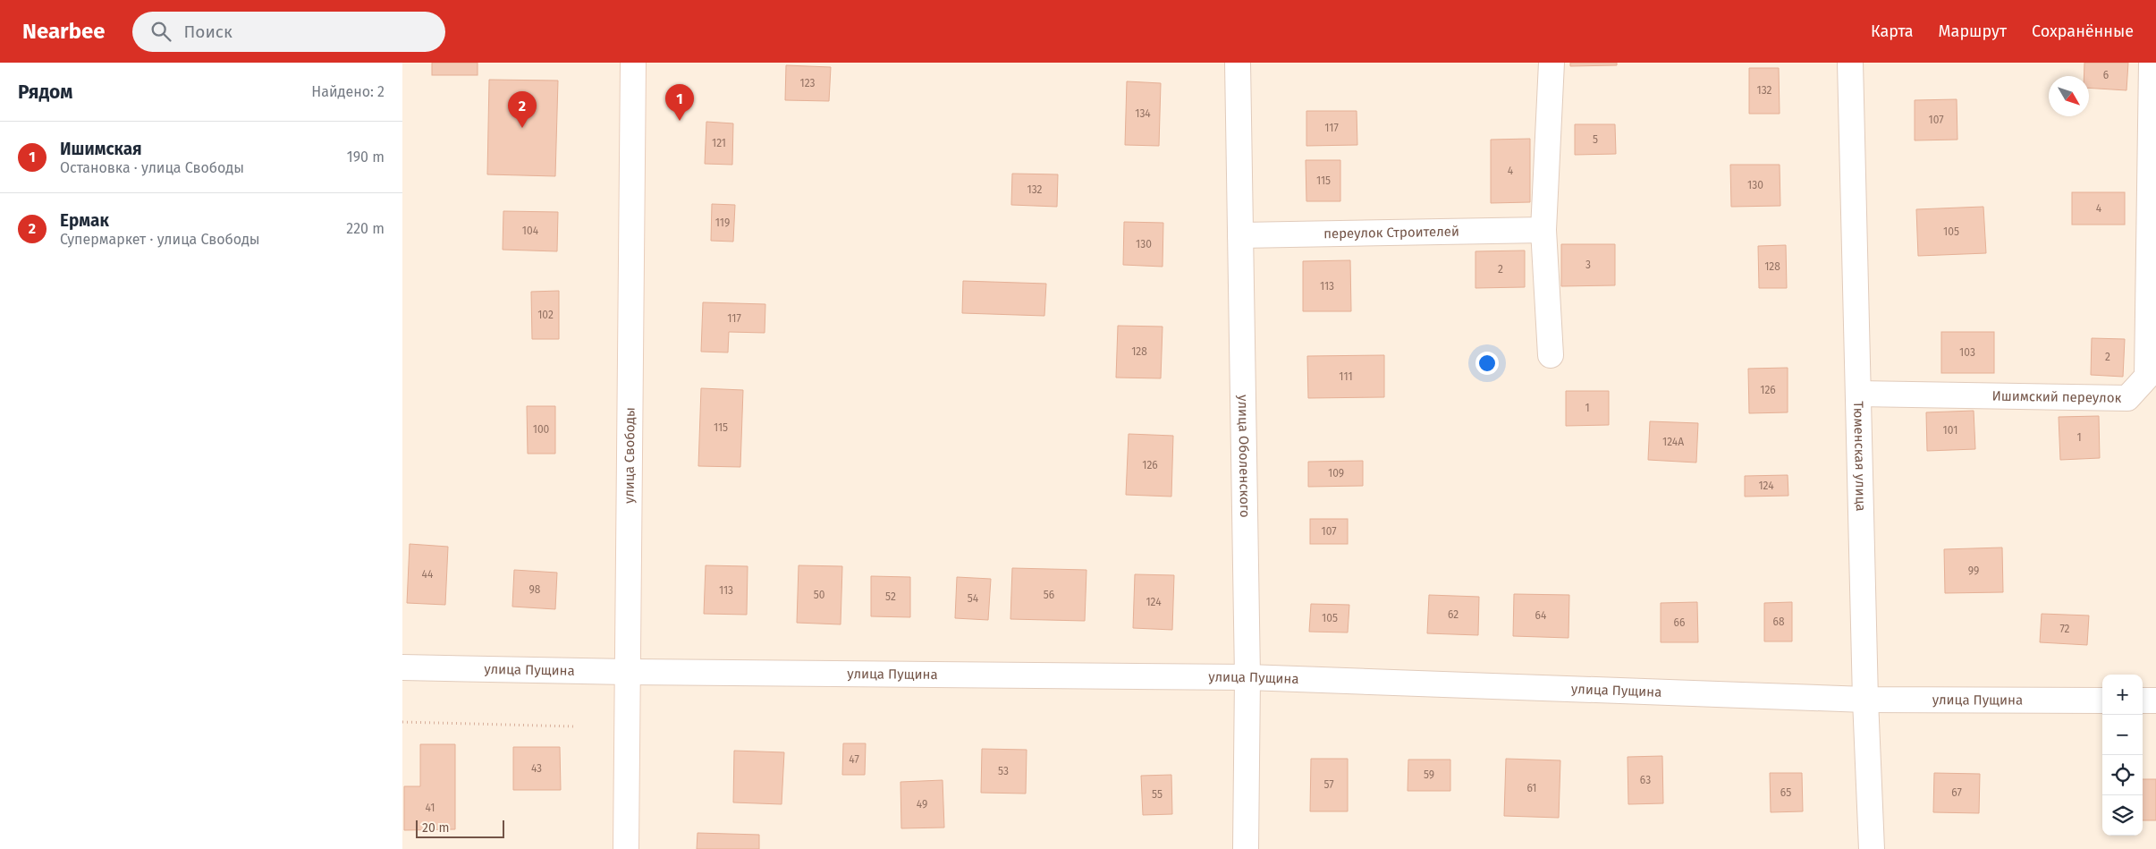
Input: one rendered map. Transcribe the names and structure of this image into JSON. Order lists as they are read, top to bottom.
{
  "streets": {
    "street": [
      "переулок Строителей",
      "Ишимский переулок",
      "улица Свободы",
      "улица Оболенского",
      "Тюменская улица",
      "улица Пущина"
    ]
  },
  "crossings": [
    ["переулок Строителей", "улица Оболенского"],
    ["Ишимский переулок", "Тюменская улица"],
    ["улица Свободы", "улица Пущина"],
    ["улица Оболенского", "улица Пущина"],
    ["Тюменская улица", "улица Пущина"]
  ],
  "house_numbers": [
    "6",
    "123",
    "132",
    "134",
    "107",
    "117",
    "5",
    "121",
    "4",
    "115",
    "130",
    "132",
    "4",
    "119",
    "104",
    "105",
    "130",
    "3",
    "128",
    "2",
    "113",
    "102",
    "117",
    "128",
    "103",
    "2",
    "111",
    "126",
    "1",
    "115",
    "100",
    "101",
    "1",
    "124А",
    "126",
    "109",
    "124",
    "107",
    "99",
    "44",
    "98",
    "113",
    "50",
    "56",
    "52",
    "54",
    "124",
    "62",
    "64",
    "105",
    "68",
    "66",
    "72",
    "47",
    "43",
    "53",
    "59",
    "63",
    "57",
    "61",
    "65",
    "67",
    "55",
    "49",
    "41"
  ],
  "scale_bar": "20 m",
  "north": "bottom right",
  "page": {
    "header": "Nearbee",
    "search": "Поиск",
    "nav": ["Карта", "Маршрут", "Сохранённые"],
    "heading": ["Рядом", "Найдено: 2"],
    "pins": ["1", "2"],
    "list": [
      {
        "mark": "1",
        "name": "Ишимская",
        "note": "Остановка · улица Свободы",
        "value": "190 m"
      },
      {
        "mark": "2",
        "name": "Ермак",
        "note": "Супермаркет · улица Свободы",
        "value": "220 m"
      }
    ],
    "map_buttons": ["+", "−"],
    "scale": "20 m"
  }
}
